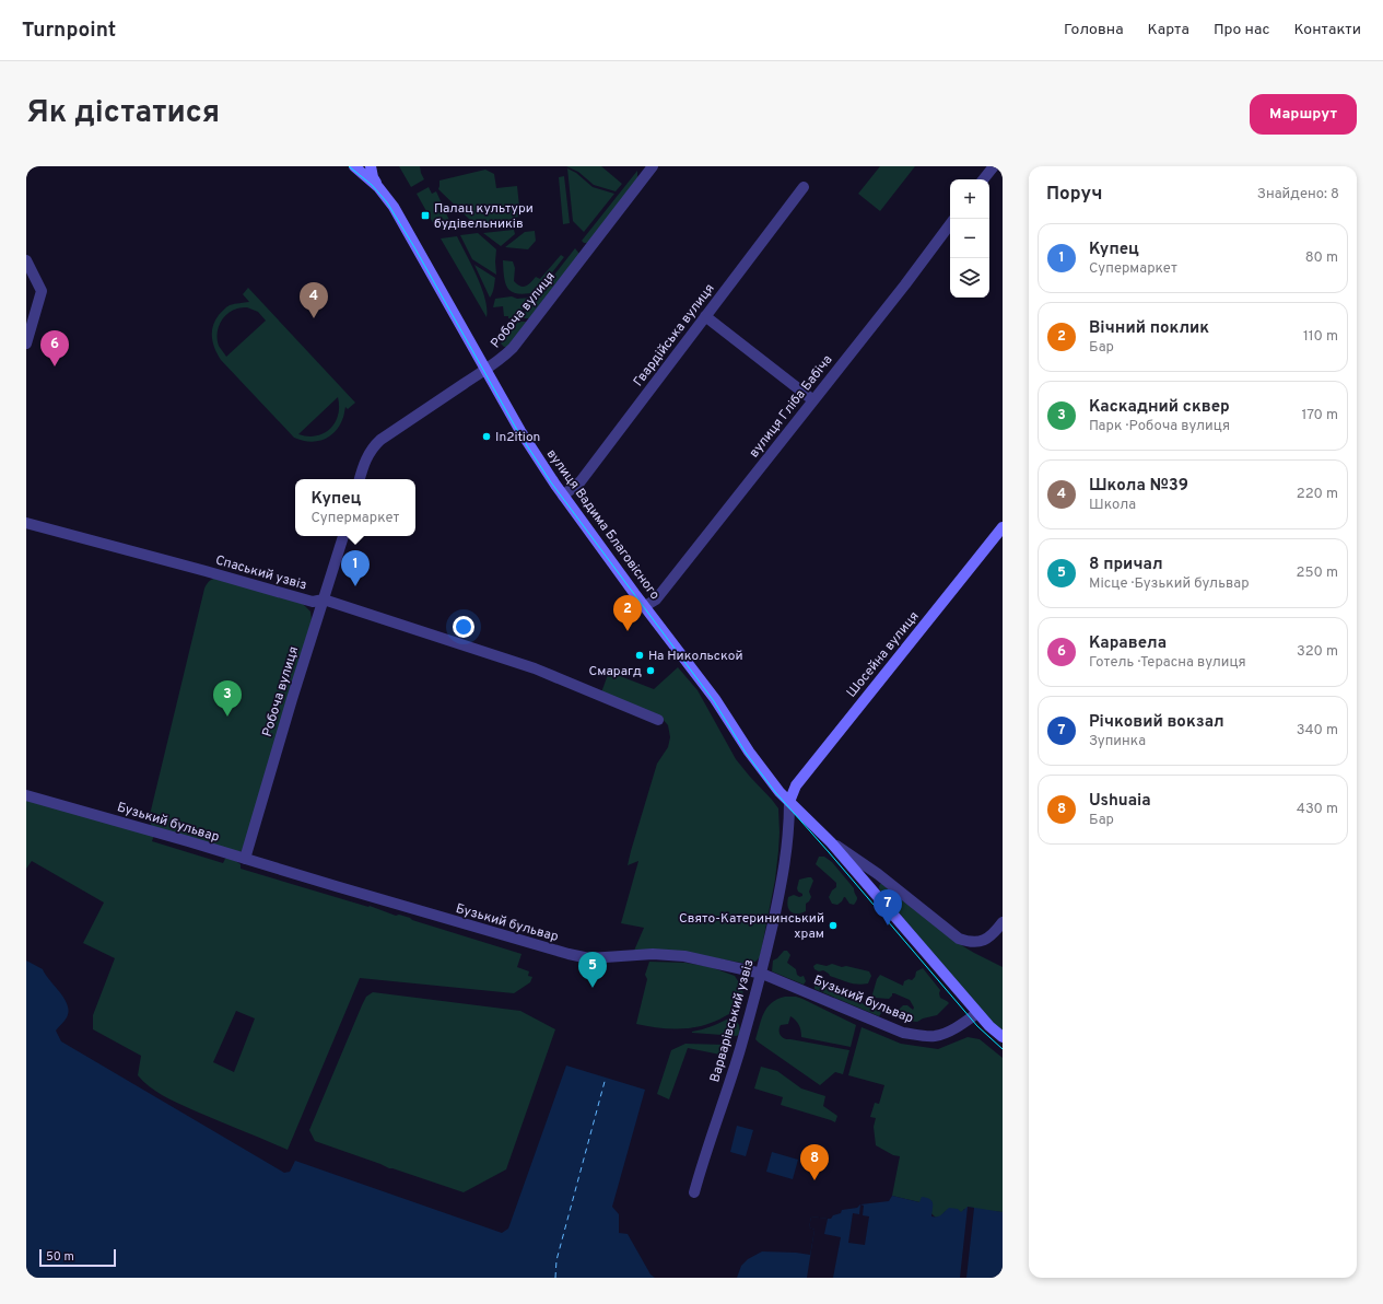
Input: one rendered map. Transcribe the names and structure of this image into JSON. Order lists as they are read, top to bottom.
{
  "streets": {
    "street": [
      "Робоча вулиця",
      "Гвардійська вулиця",
      "вулиця Гліба Бабіча",
      "вулиця Вадима Благовісного",
      "Спаський узвіз",
      "Шосейна вулиця",
      "Бузький бульвар",
      "Варварівський узвіз"
    ]
  },
  "crossings": [
    ["Робоча вулиця", "вулиця Вадима Благовісного"],
    ["Робоча вулиця", "Спаський узвіз"],
    ["Робоча вулиця", "Бузький бульвар"],
    ["Гвардійська вулиця", "вулиця Вадима Благовісного"],
    ["вулиця Гліба Бабіча", "вулиця Вадима Благовісного"],
    ["вулиця Вадима Благовісного", "Шосейна вулиця"],
    ["вулиця Вадима Благовісного", "Бузький бульвар"],
    ["вулиця Вадима Благовісного", "Варварівський узвіз"],
    ["Шосейна вулиця", "Варварівський узвіз"],
    ["Бузький бульвар", "Варварівський узвіз"]
  ],
  "places": {
    "transit": ["Палац культури будівельників"],
    "other": [
      "In2ition",
      "На Никольской",
      "Смарагд",
      "Свято-Катерининський храм"
    ]
  },
  "scale_bar": "50 m",
  "page": {
    "header": "Turnpoint",
    "nav": [
      "Головна",
      "Карта",
      "Про нас",
      "Контакти"
    ],
    "title": "Як дістатися",
    "buttons": "Маршрут",
    "heading": ["Поруч", "Знайдено: 8"],
    "map_buttons": ["+", "−"],
    "list": [
      {
        "mark": "1",
        "name": "Купец",
        "note": "Супермаркет",
        "value": "80 m"
      },
      {
        "mark": "2",
        "name": "Вічний поклик",
        "note": "Бар",
        "value": "110 m"
      },
      {
        "mark": "3",
        "name": "Каскадний сквер",
        "note": "Парк · Робоча вулиця",
        "value": "170 m"
      },
      {
        "mark": "4",
        "name": "Школа №39",
        "note": "Школа",
        "value": "220 m"
      },
      {
        "mark": "5",
        "name": "8 причал",
        "note": "Місце · Бузький бульвар",
        "value": "250 m"
      },
      {
        "mark": "6",
        "name": "Каравела",
        "note": "Готель · Терасна вулиця",
        "value": "320 m"
      },
      {
        "mark": "7",
        "name": "Річковий вокзал",
        "note": "Зупинка",
        "value": "340 m"
      },
      {
        "mark": "8",
        "name": "Ushuaia",
        "note": "Бар",
        "value": "430 m"
      }
    ],
    "pins": [
      "4",
      "6",
      "1",
      "2",
      "3",
      "7",
      "5",
      "8"
    ],
    "popup": ["Купец", "Супермаркет"],
    "scale": "50 m"
  }
}
